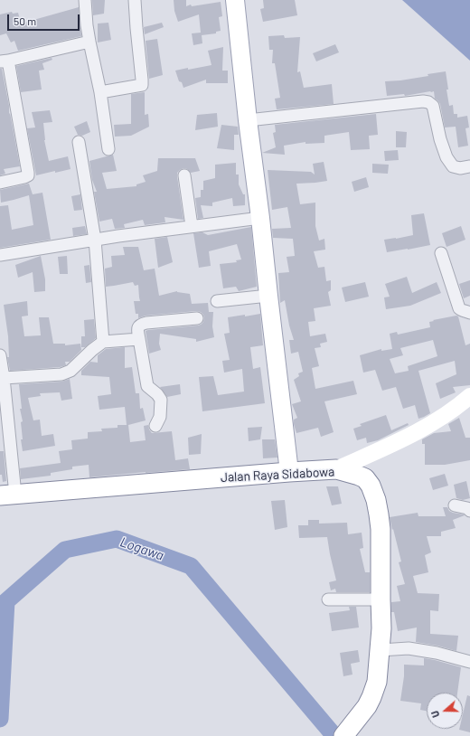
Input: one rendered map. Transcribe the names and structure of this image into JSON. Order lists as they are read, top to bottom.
{
  "streets": {
    "highway": ["Jalan Raya Sidabowa"]
  },
  "water": ["Logawa"],
  "scale_bar": "50 m",
  "north": "left"
}
